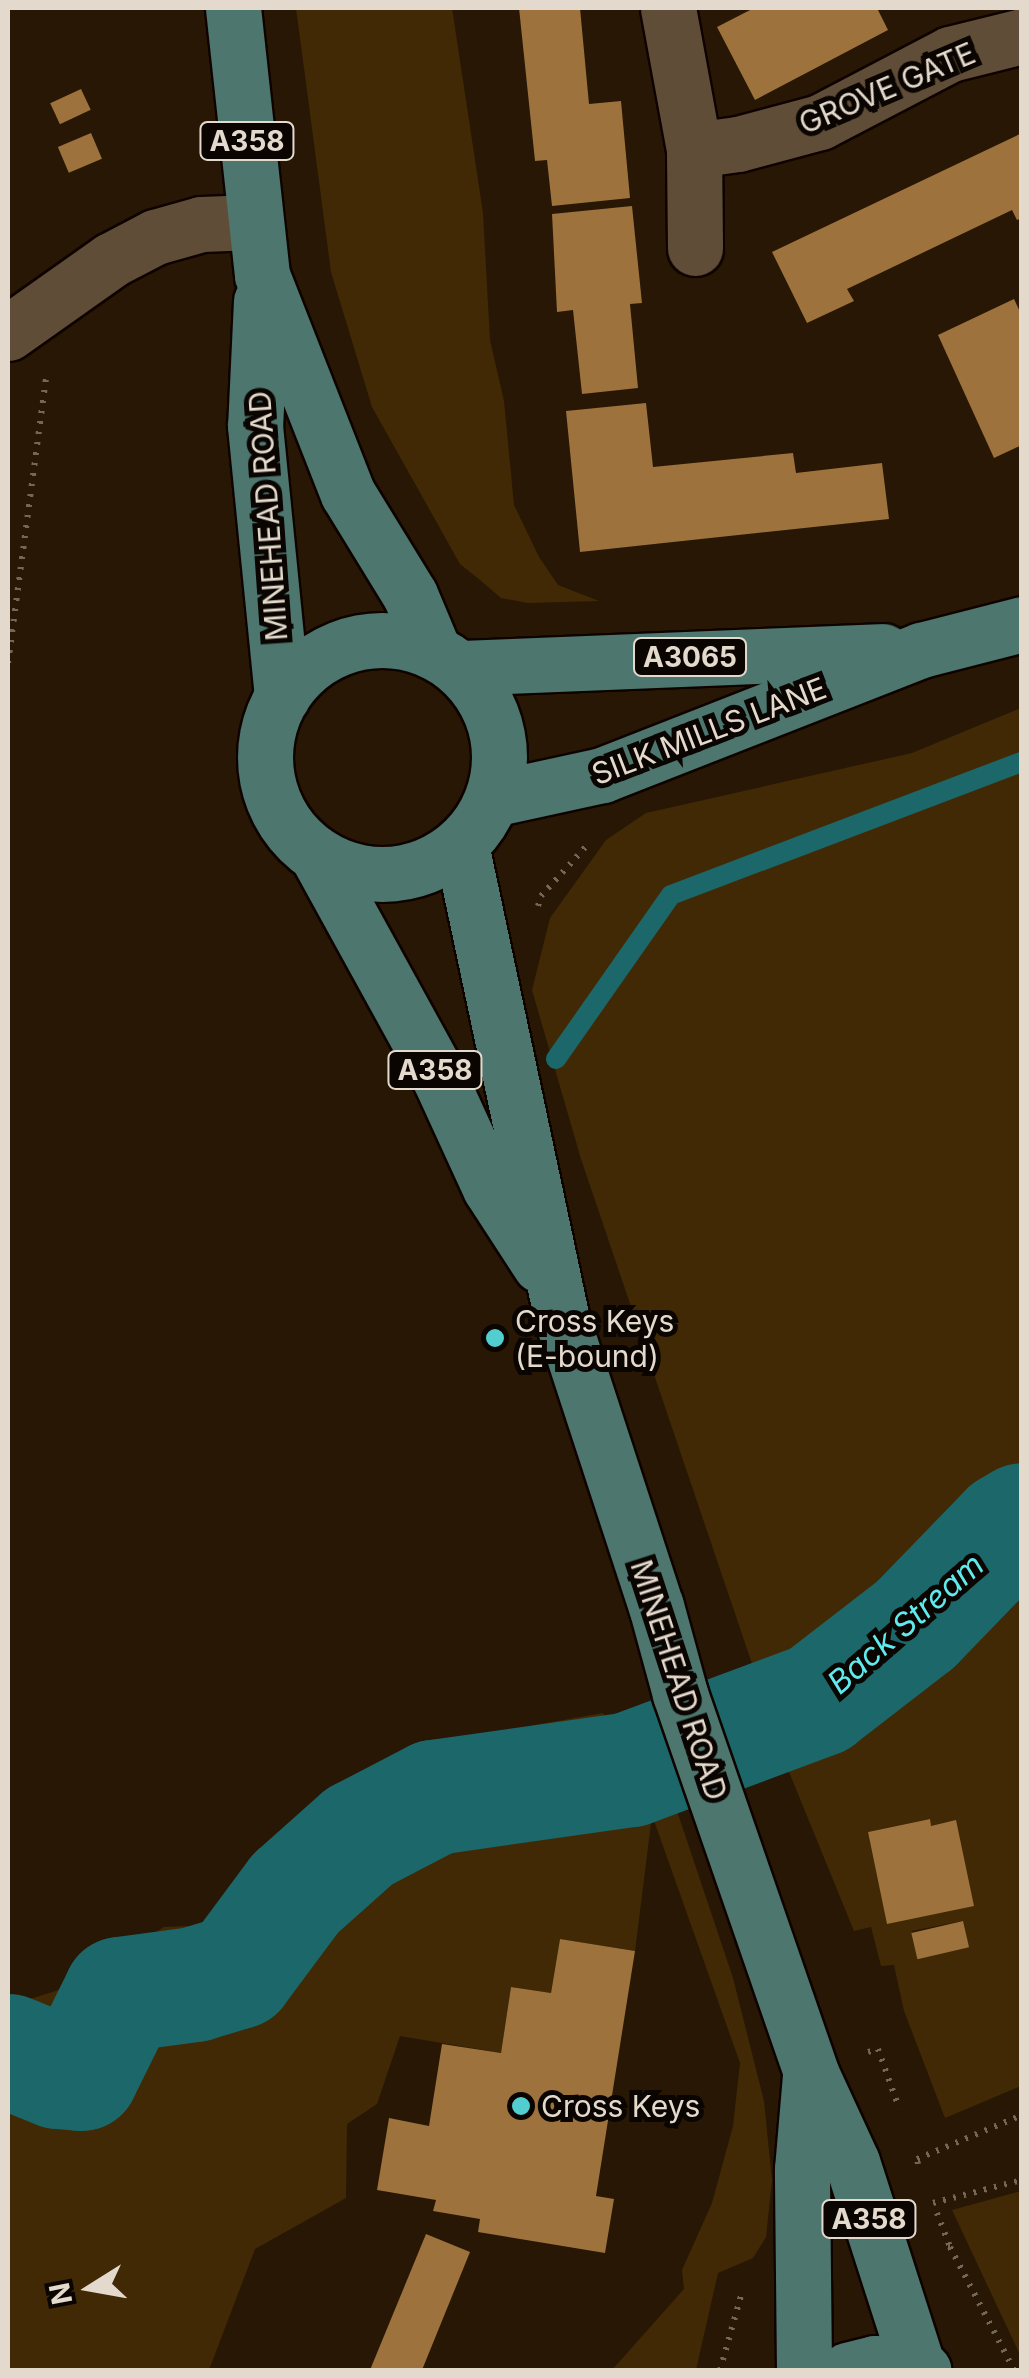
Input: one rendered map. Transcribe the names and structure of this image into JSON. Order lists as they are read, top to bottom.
{
  "streets": {
    "main road": [
      "A358",
      "MINEHEAD ROAD",
      "A3065",
      "SILK MILLS LANE"
    ],
    "street": ["GROVE GATE"]
  },
  "crossings": [
    ["A358", "MINEHEAD ROAD"],
    ["A358", "SILK MILLS LANE"],
    ["MINEHEAD ROAD", "SILK MILLS LANE"]
  ],
  "water": ["Back Stream"],
  "places": ["Cross Keys (E-bound)", "Cross Keys"],
  "north": "left"
}
